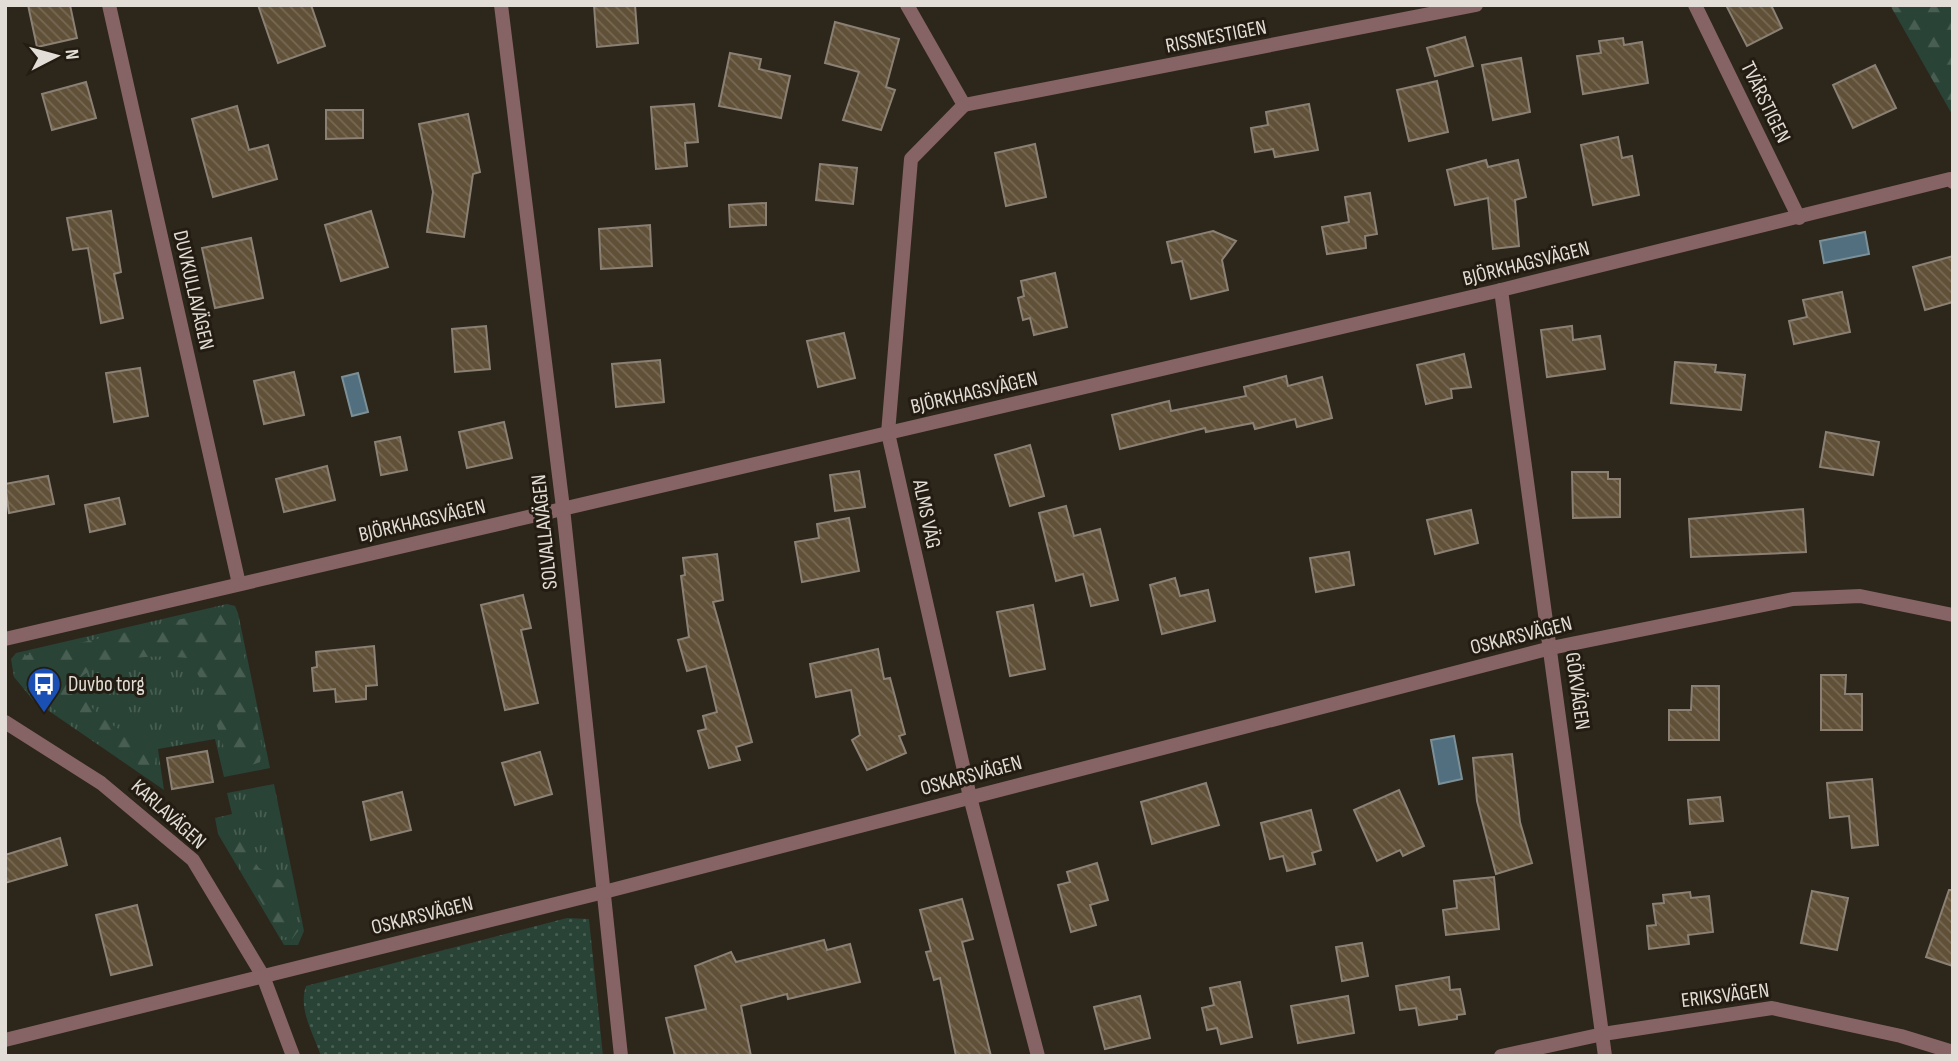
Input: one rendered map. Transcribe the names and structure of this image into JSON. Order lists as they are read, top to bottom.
{
  "streets": {
    "street": [
      "RISSNESTIGEN",
      "TVÄRSTIGEN",
      "BJÖRKHAGSVÄGEN",
      "DUVKULLAVÄGEN",
      "ALMS VÄG",
      "SOLVALLAVÄGEN",
      "OSKARSVÄGEN",
      "GÖKVÄGEN",
      "KARLAVÄGEN",
      "ERIKSVÄGEN"
    ]
  },
  "crossings": [
    ["RISSNESTIGEN", "ALMS VÄG"],
    ["TVÄRSTIGEN", "BJÖRKHAGSVÄGEN"],
    ["BJÖRKHAGSVÄGEN", "DUVKULLAVÄGEN"],
    ["BJÖRKHAGSVÄGEN", "ALMS VÄG"],
    ["BJÖRKHAGSVÄGEN", "SOLVALLAVÄGEN"],
    ["BJÖRKHAGSVÄGEN", "GÖKVÄGEN"],
    ["ALMS VÄG", "OSKARSVÄGEN"],
    ["SOLVALLAVÄGEN", "OSKARSVÄGEN"],
    ["OSKARSVÄGEN", "GÖKVÄGEN"],
    ["OSKARSVÄGEN", "KARLAVÄGEN"],
    ["GÖKVÄGEN", "ERIKSVÄGEN"]
  ],
  "places": {
    "bus stop": ["Duvbo torg"]
  },
  "north": "right"
}
